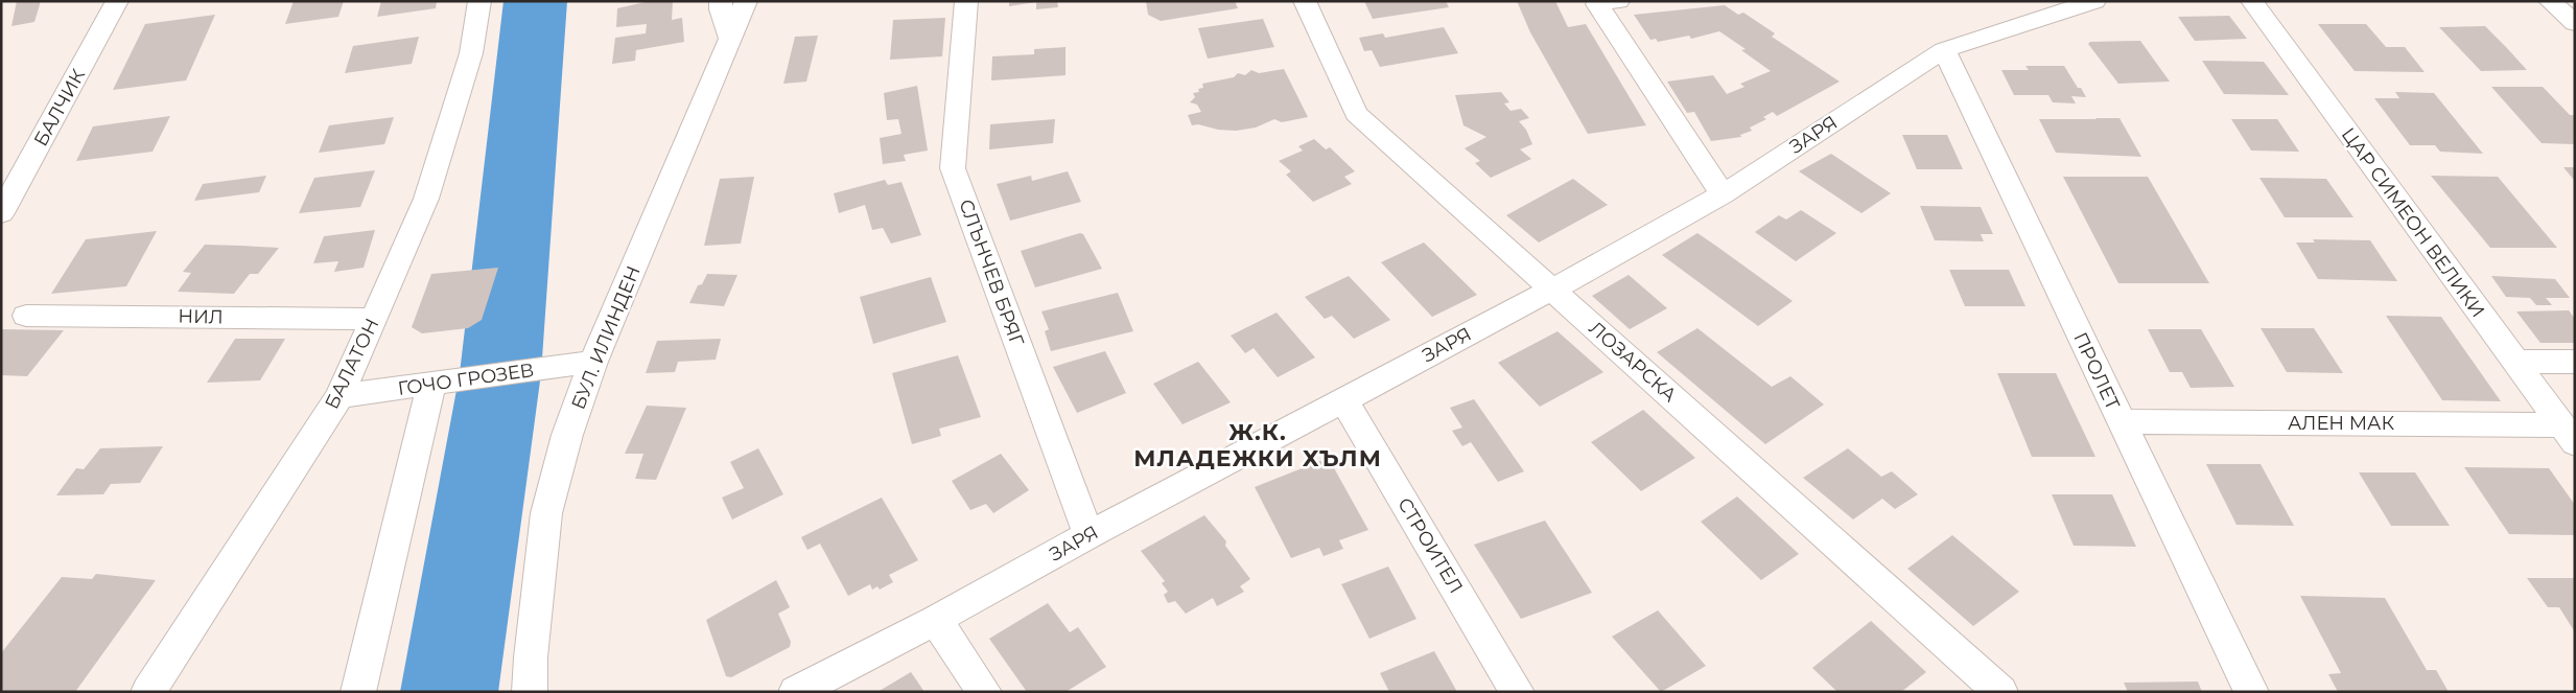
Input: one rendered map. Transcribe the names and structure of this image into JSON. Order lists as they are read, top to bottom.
{
  "streets": {
    "street": [
      "БАЛЧИК",
      "ЗАРЯ",
      "ЦАР СИМЕОН ВЕЛИКИ",
      "СЛЪНЧЕВ БРЯГ",
      "НИЛ",
      "БУЛ. ИЛИНДЕН",
      "ЛОЗАРСКА",
      "БАЛАТОН",
      "ПРОЛЕТ",
      "ГОЧО ГРОЗЕВ",
      "АЛЕН МАК",
      "СТРОИТЕЛ"
    ]
  },
  "crossings": [
    ["ЗАРЯ", "СЛЪНЧЕВ БРЯГ"],
    ["ЗАРЯ", "ЛОЗАРСКА"],
    ["ЗАРЯ", "ПРОЛЕТ"],
    ["ЗАРЯ", "СТРОИТЕЛ"],
    ["ЦАР СИМЕОН ВЕЛИКИ", "АЛЕН МАК"],
    ["НИЛ", "БАЛАТОН"],
    ["БУЛ. ИЛИНДЕН", "ГОЧО ГРОЗЕВ"],
    ["БАЛАТОН", "ГОЧО ГРОЗЕВ"],
    ["ПРОЛЕТ", "АЛЕН МАК"]
  ],
  "districts": ["Ж.К. МЛАДЕЖКИ ХЪЛМ"]
}
